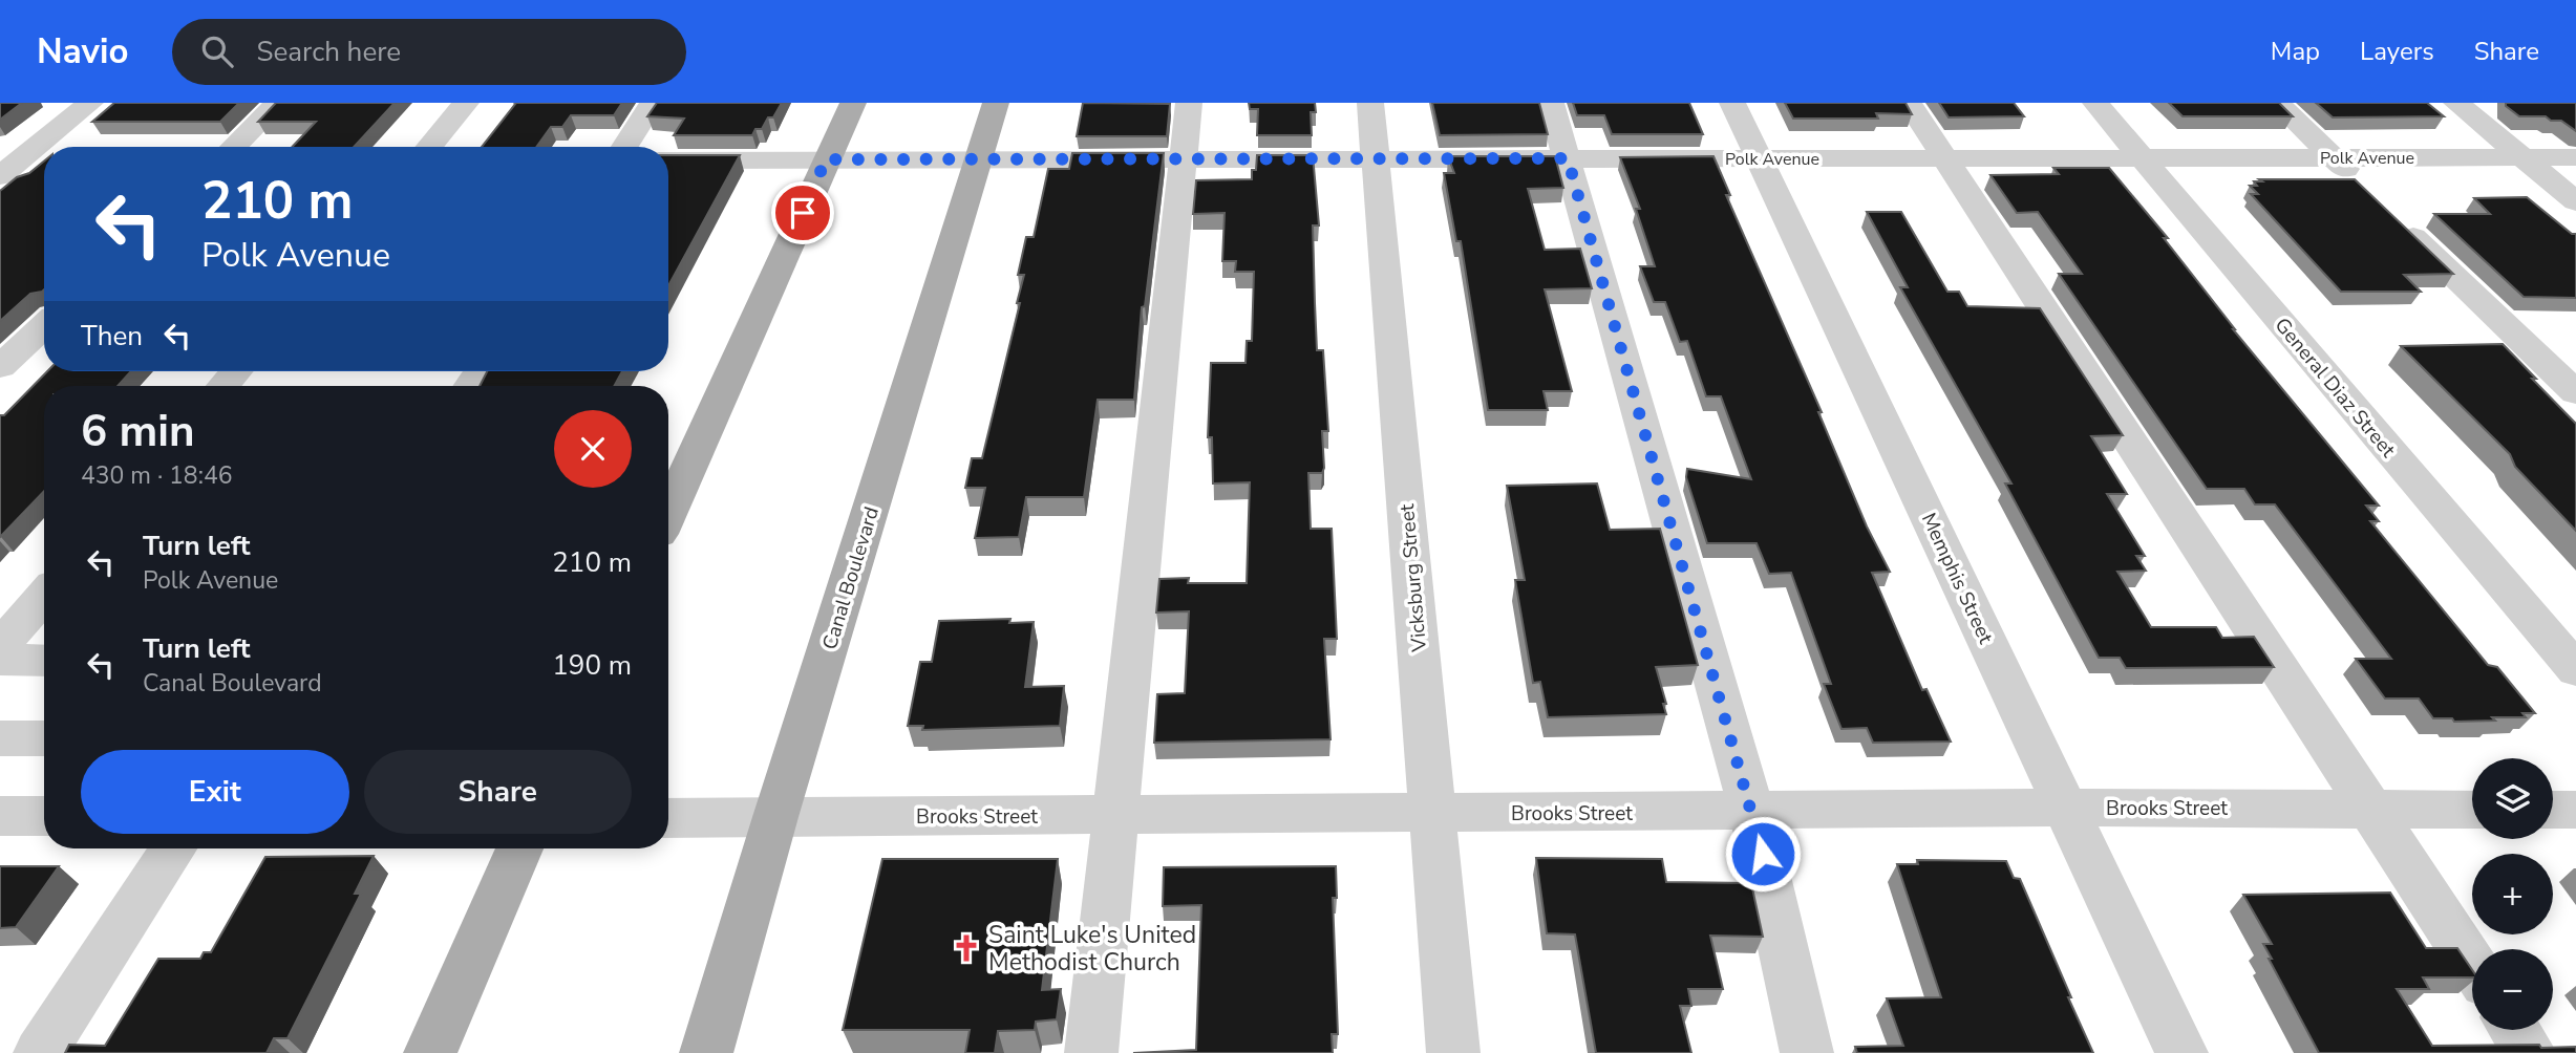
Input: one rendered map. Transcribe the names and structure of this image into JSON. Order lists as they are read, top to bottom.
{
  "streets": {
    "main road": ["Canal Boulevard"],
    "street": [
      "Polk Avenue",
      "General Diaz Street",
      "Vicksburg Street",
      "Memphis Street",
      "Brooks Street"
    ]
  },
  "crossings": [
    ["Polk Avenue", "General Diaz Street"],
    ["Polk Avenue", "Canal Boulevard"],
    ["Polk Avenue", "Vicksburg Street"],
    ["Polk Avenue", "Memphis Street"],
    ["Canal Boulevard", "Brooks Street"],
    ["Vicksburg Street", "Brooks Street"],
    ["Memphis Street", "Brooks Street"]
  ],
  "places": {
    "church": ["Saint Luke's United Methodist Church"]
  },
  "page": {
    "header": "Navio",
    "search": "Search here",
    "nav": ["Map", "Layers", "Share"],
    "turn": ["210 m", "Polk Avenue"],
    "then": "Then",
    "heading": ["6 min", "430 m · 18:46"],
    "list": [
      {
        "name": "Turn left",
        "note": "Polk Avenue",
        "value": "210 m"
      },
      {
        "name": "Turn left",
        "note": "Canal Boulevard",
        "value": "190 m"
      }
    ],
    "buttons": ["Exit", "Share"],
    "map_buttons": ["+", "−"]
  }
}
